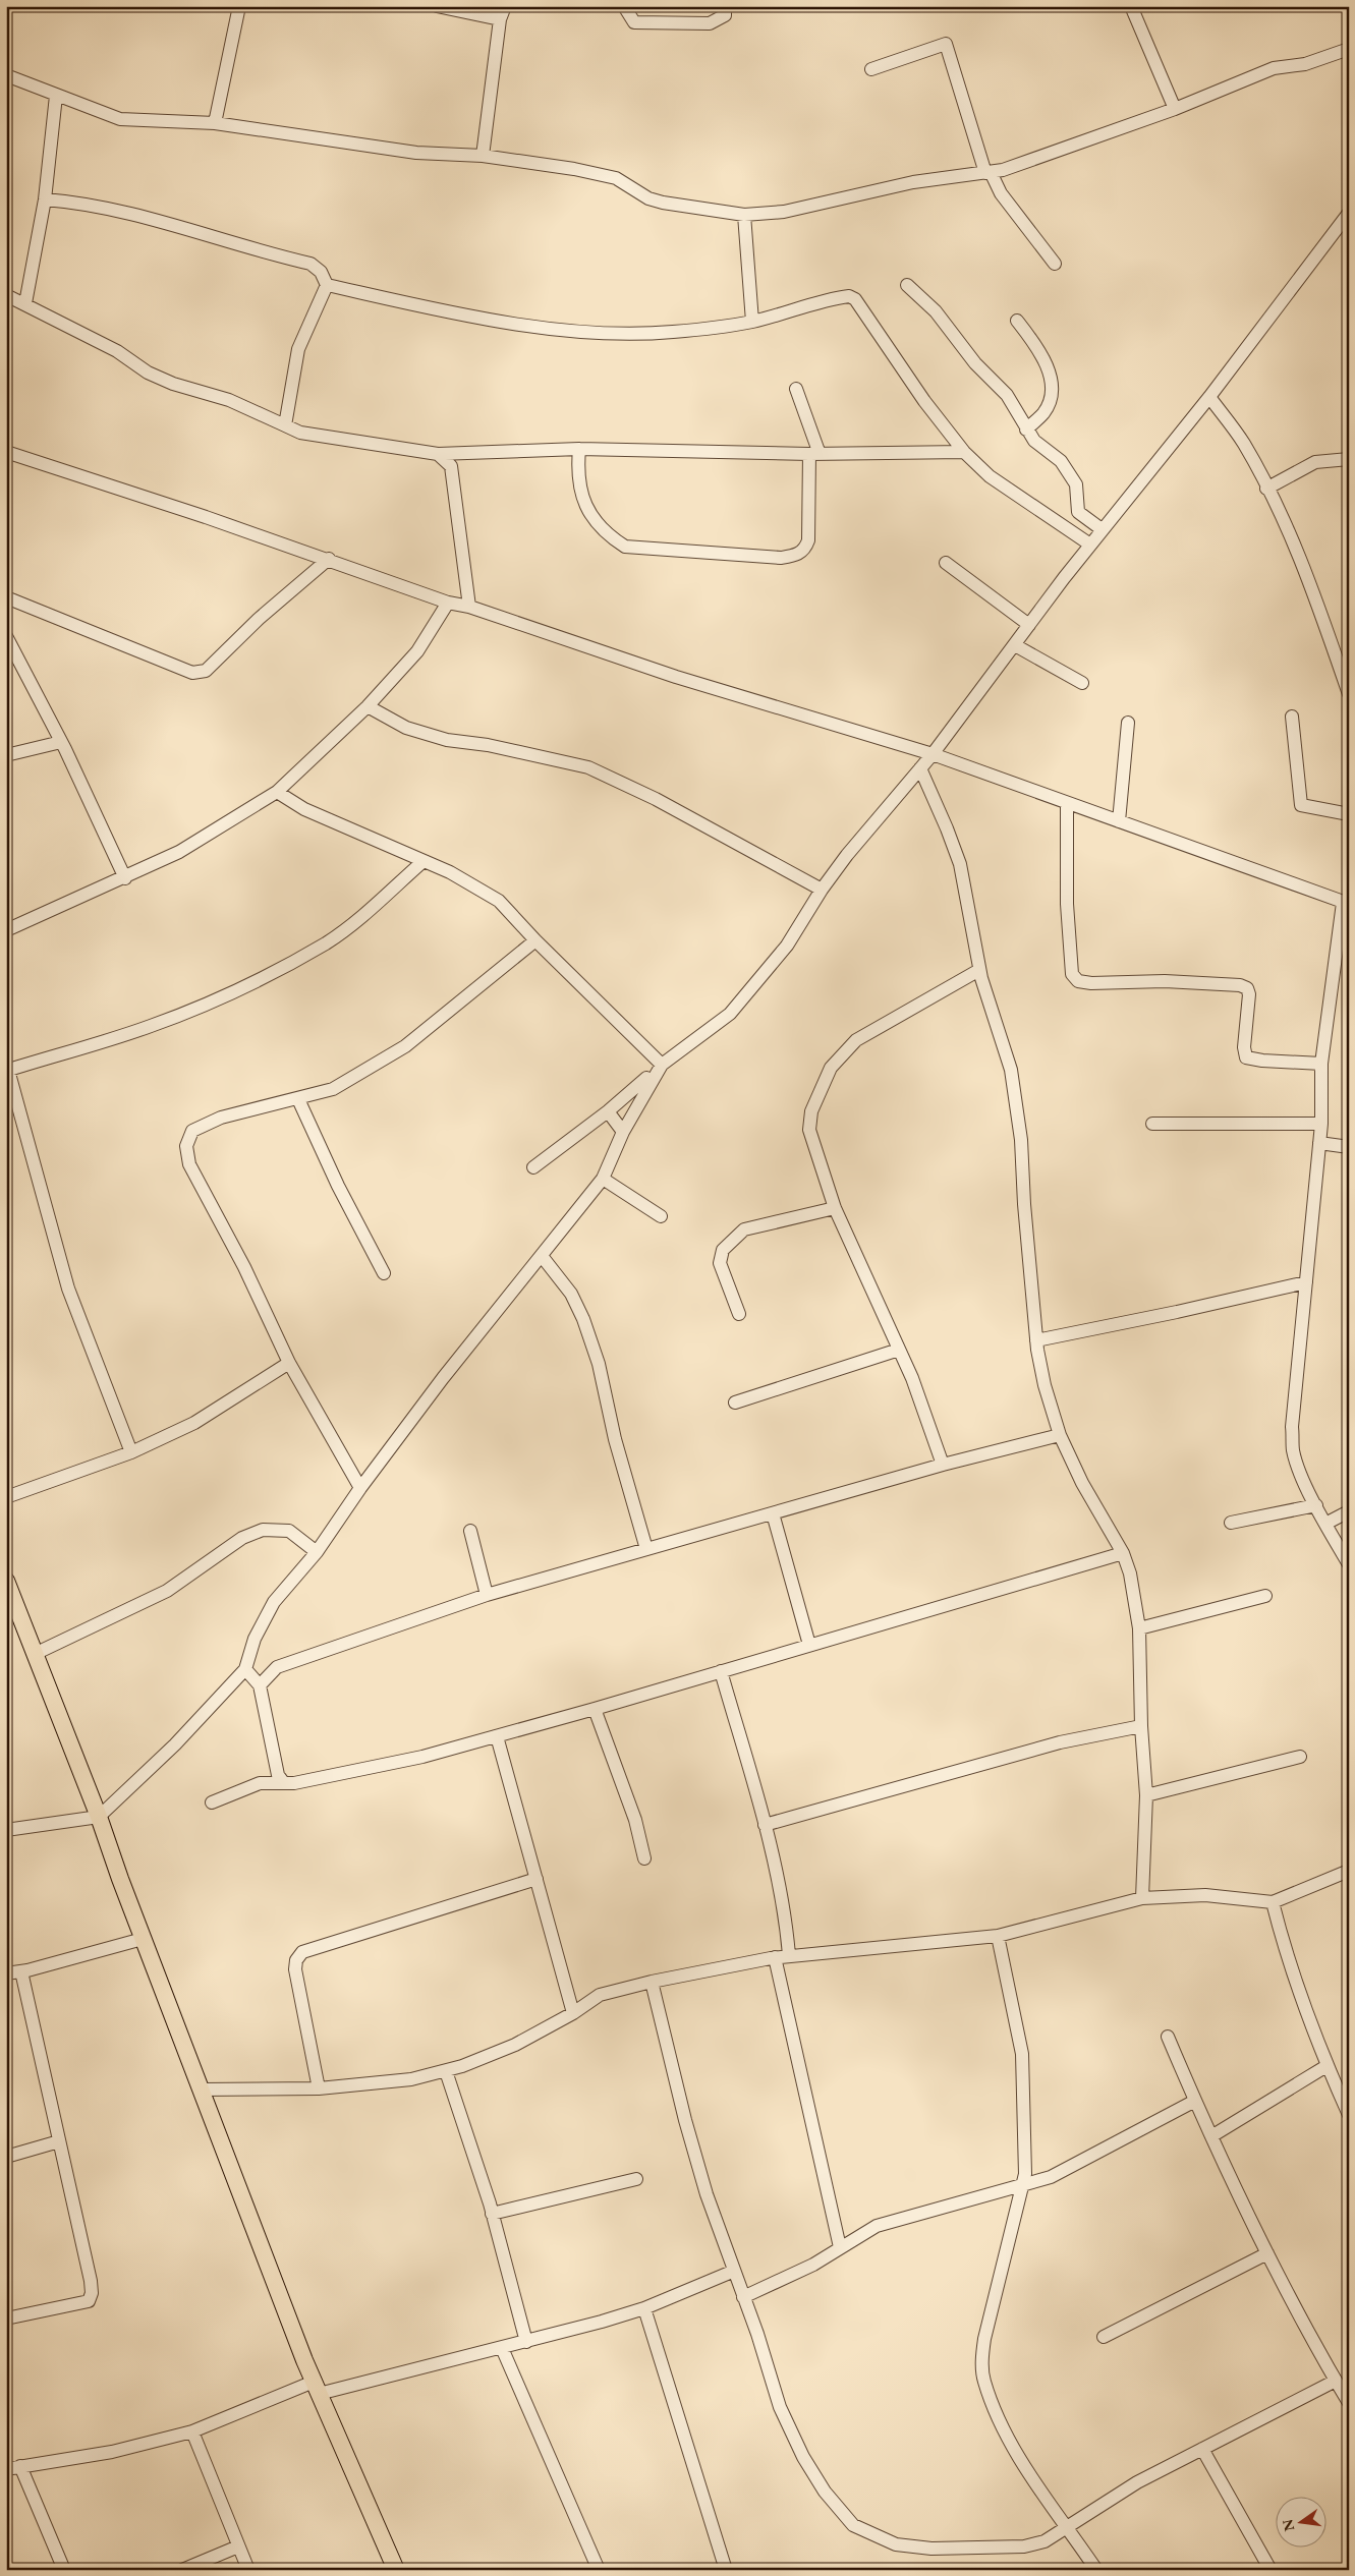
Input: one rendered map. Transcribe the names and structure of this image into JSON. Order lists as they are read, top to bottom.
{
  "north": "left"
}
